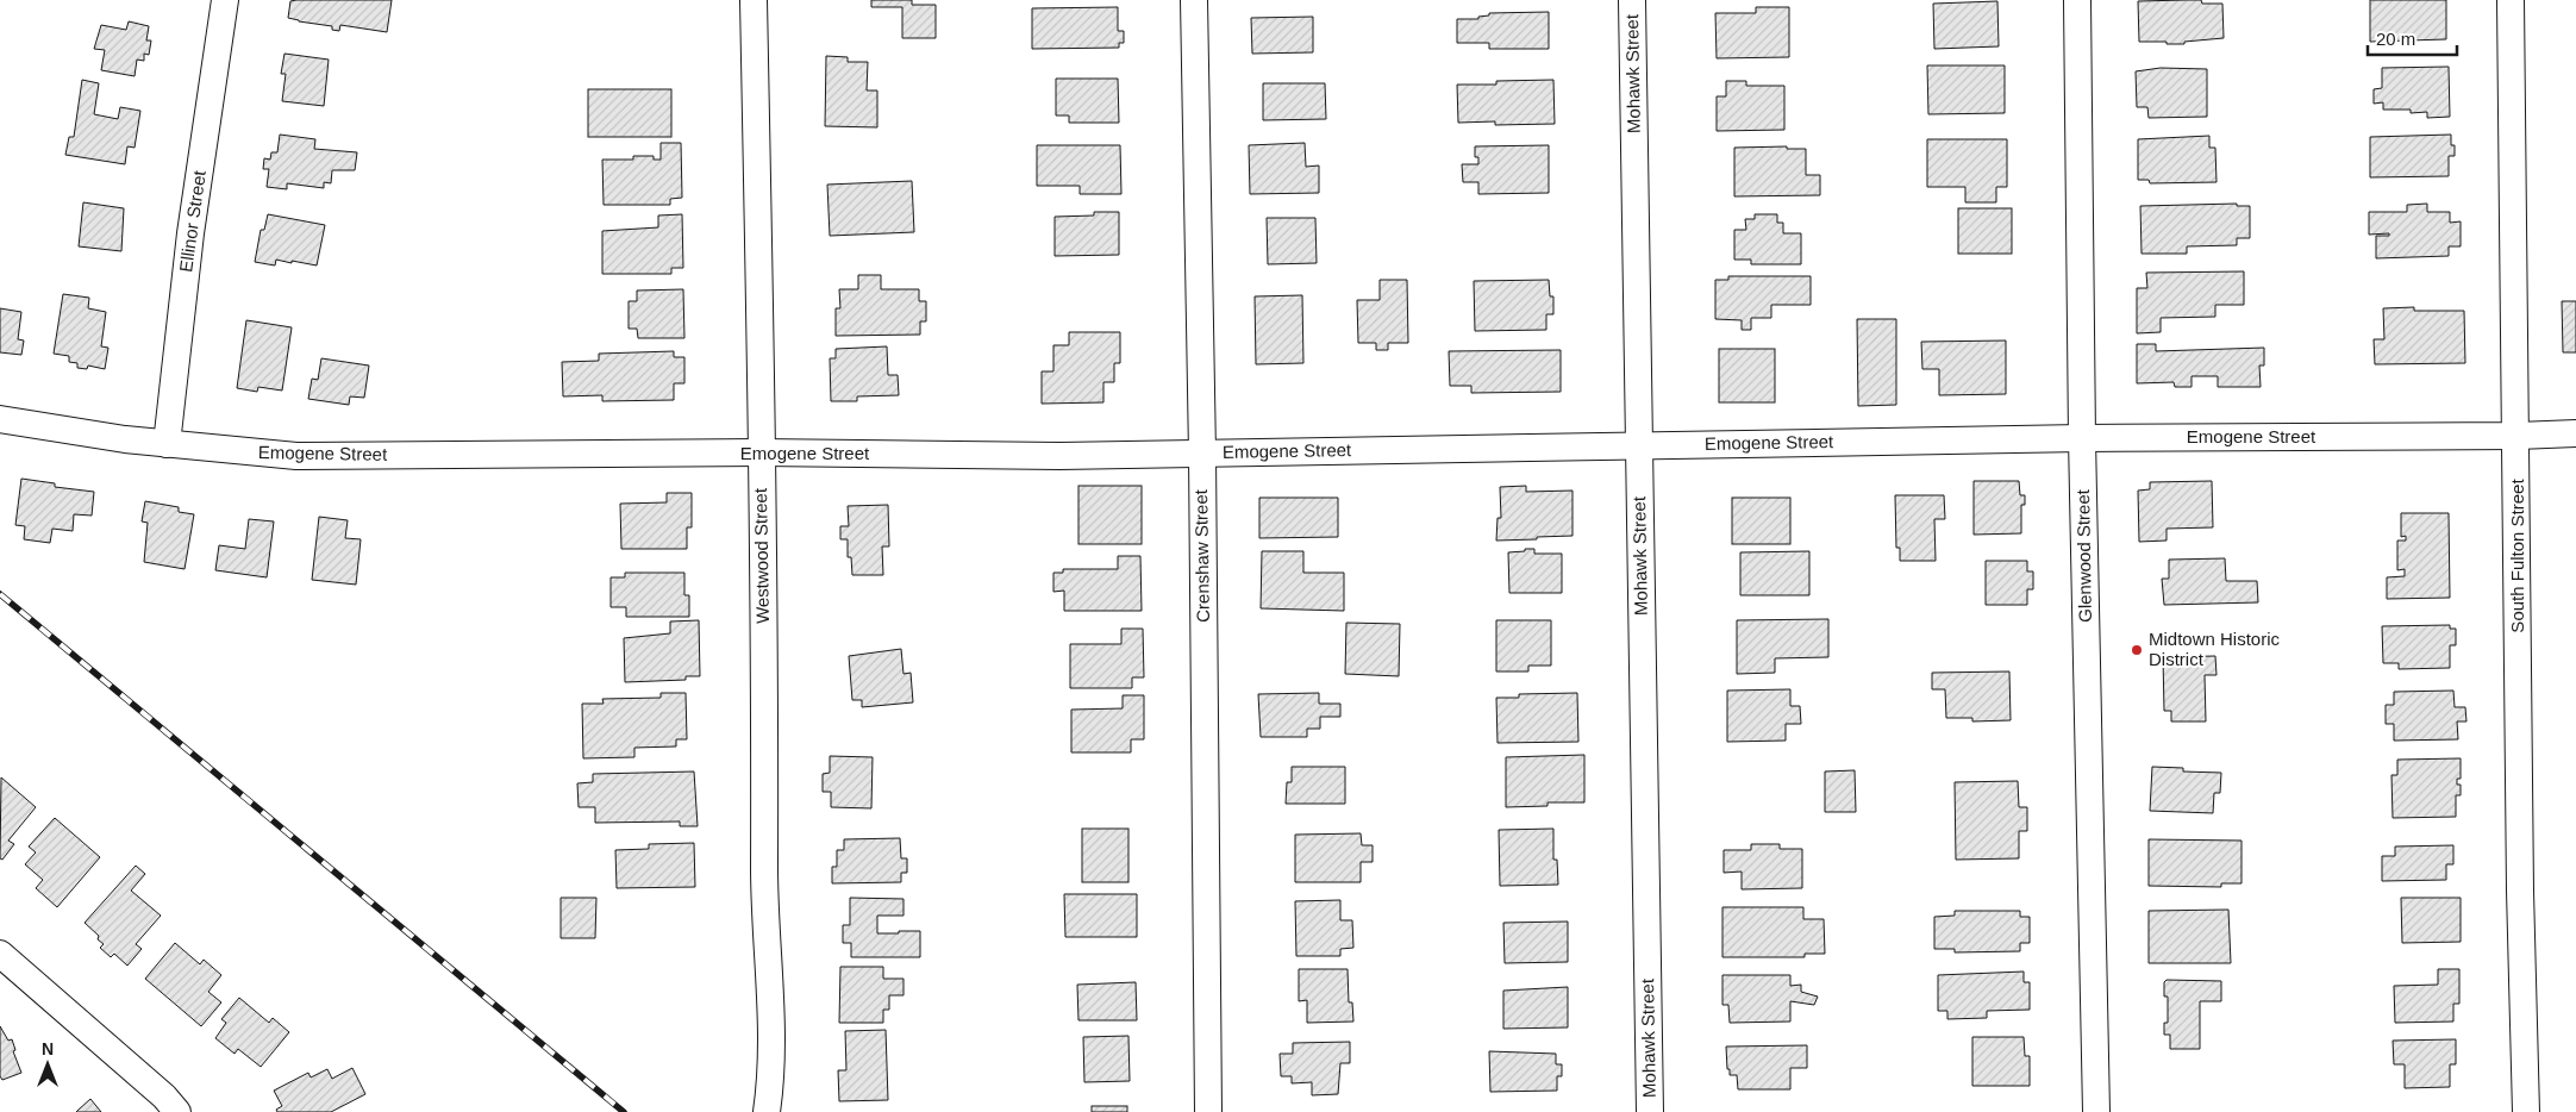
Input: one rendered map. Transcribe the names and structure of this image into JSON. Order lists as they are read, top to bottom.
{
  "streets": {
    "street": [
      "Mohawk Street",
      "Ellinor Street",
      "Emogene Street",
      "Westwood Street",
      "Crenshaw Street",
      "Glenwood Street",
      "South Fulton Street"
    ]
  },
  "crossings": [
    ["Mohawk Street", "Emogene Street"],
    ["Ellinor Street", "Emogene Street"],
    ["Emogene Street", "Westwood Street"],
    ["Emogene Street", "Crenshaw Street"],
    ["Emogene Street", "Glenwood Street"],
    ["Emogene Street", "South Fulton Street"]
  ],
  "places": ["Midtown Historic District"],
  "scale_bar": "20 m",
  "north": "top"
}
